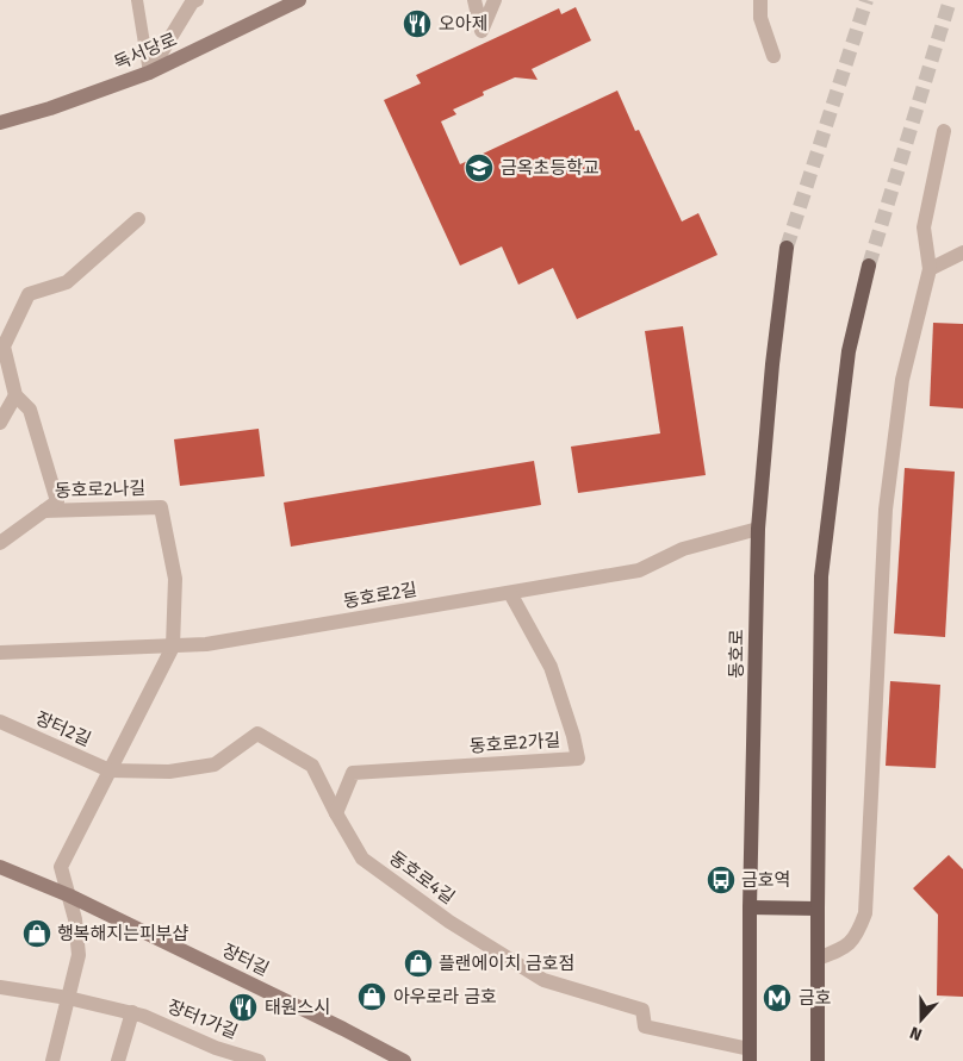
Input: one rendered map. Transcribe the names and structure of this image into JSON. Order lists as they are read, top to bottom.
{
  "streets": {
    "main road": ["독서당로", "동호로", "장터길"],
    "street": [
      "동호로2나길",
      "동호로2길",
      "장터2길",
      "동호로2가길",
      "동호로4길",
      "장터1가길"
    ]
  },
  "crossings": [
    ["동호로2나길", "동호로2길"],
    ["동호로2길", "동호로"],
    ["동호로2길", "동호로2가길"],
    ["동호로", "동호로4길"],
    ["장터2길", "동호로4길"],
    ["동호로2가길", "동호로4길"]
  ],
  "places": {
    "restaurant": ["오아제", "태원스시"],
    "school or university": ["금옥초등학교"],
    "bus stop": ["금호역"],
    "shop": ["행복해지는피부샵", "플랜에이치 금호점", "아우로라 금호"],
    "metro station": ["금호"]
  },
  "north": "bottom"
}
